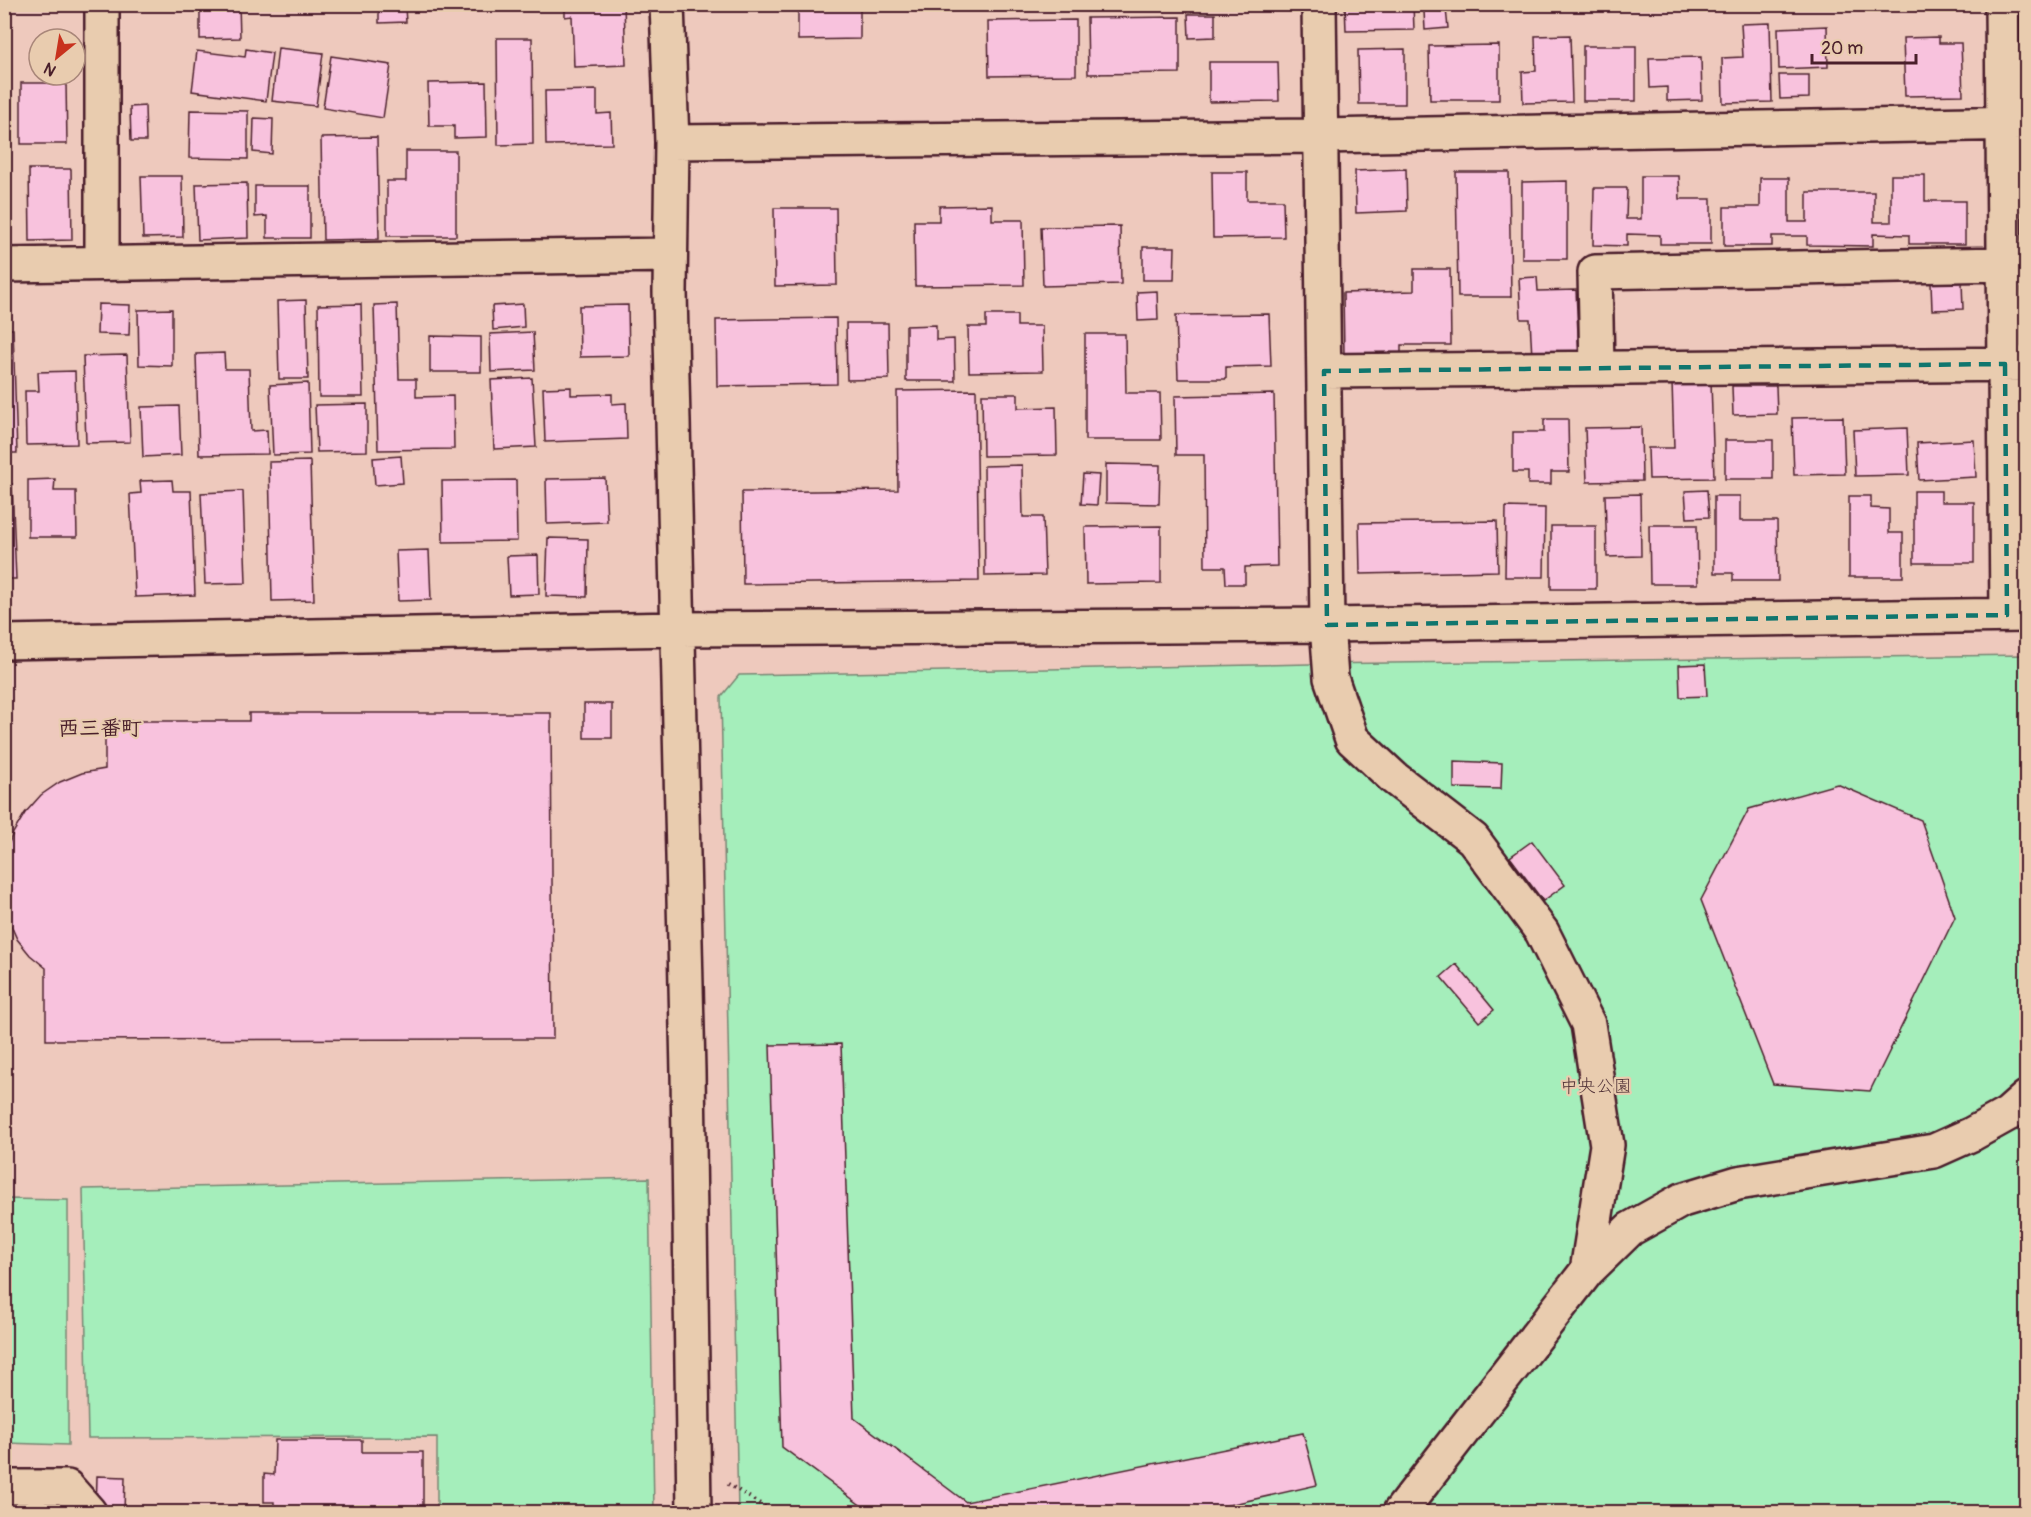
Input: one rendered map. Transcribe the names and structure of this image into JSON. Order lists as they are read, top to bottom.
{
  "districts": ["西三番町"],
  "parks": ["中央公園"],
  "scale_bar": "20 m",
  "north": "bottom left"
}
